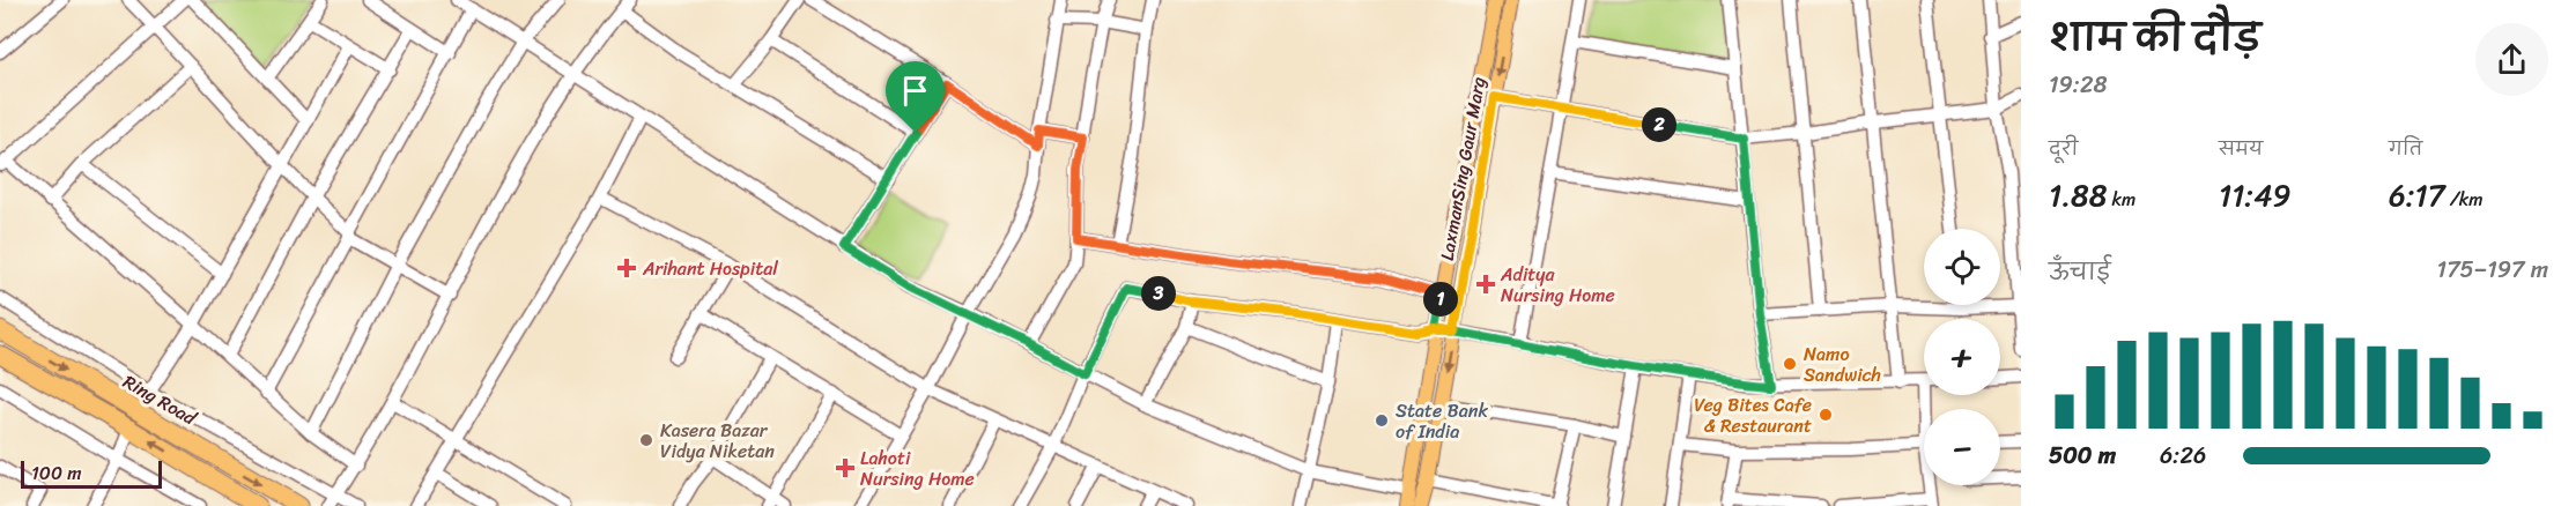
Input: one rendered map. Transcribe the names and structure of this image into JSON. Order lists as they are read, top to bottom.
{
  "streets": {
    "highway": ["Ring Road"],
    "main road": ["LaxmanSing Gaur Marg"]
  },
  "places": {
    "health": ["Arihant Hospital", "Aditya Nursing Home", "Lahoti Nursing Home"],
    "other": [
      "Namo Sandwich",
      "Veg Bites Cafe & Restaurant",
      "State Bank of India",
      "Kasera Bazar Vidya Niketan"
    ]
  },
  "scale_bar": "100 m",
  "page": {
    "heading": ["शाम की दौड़", "19:28"],
    "pins": ["2", "3", "1"],
    "stats": [
      ["दूरी", "1.88 km"],
      ["समय", "11:49"],
      ["गति", "6:17 /km"]
    ],
    "map_buttons": ["+", "−"],
    "chart": ["ऊँचाई", "175–197 m"],
    "list": [
      {
        "name": "500 m",
        "note": "6:26"
      }
    ],
    "scale": "100 m"
  }
}
